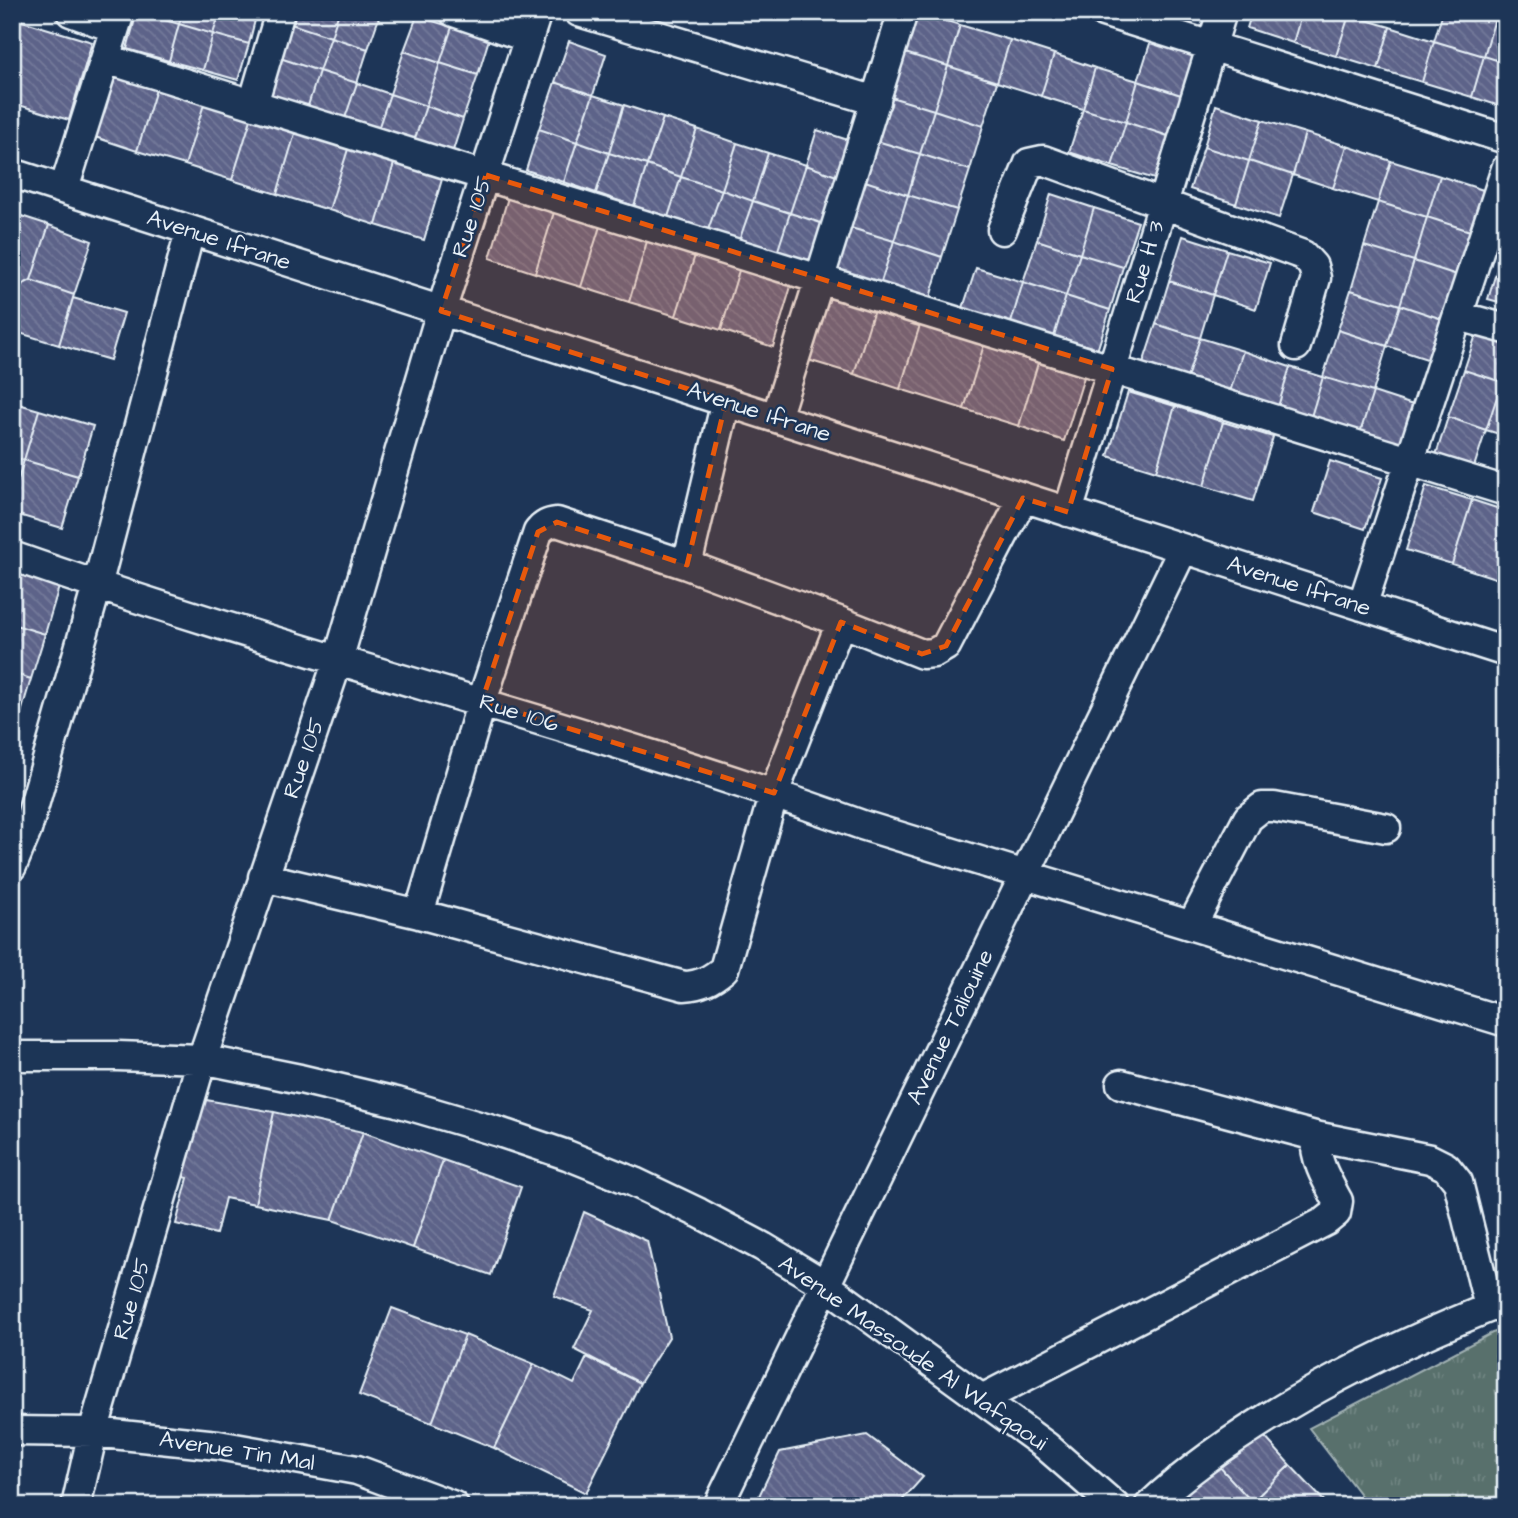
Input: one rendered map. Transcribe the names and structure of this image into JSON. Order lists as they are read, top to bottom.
{
  "streets": {
    "street": [
      "Rue 105",
      "Avenue Ifrane",
      "Rue H 3",
      "Rue 106",
      "Avenue Taliouine",
      "Avenue Massoude Al Wafqaoui",
      "Avenue Tin Mal"
    ]
  },
  "crossings": [
    ["Rue 105", "Avenue Ifrane"],
    ["Rue 105", "Rue 106"],
    ["Rue 105", "Avenue Massoude Al Wafqaoui"],
    ["Rue 105", "Avenue Tin Mal"],
    ["Avenue Ifrane", "Rue H 3"],
    ["Avenue Ifrane", "Avenue Taliouine"],
    ["Rue 106", "Avenue Taliouine"],
    ["Avenue Taliouine", "Avenue Massoude Al Wafqaoui"]
  ]
}
